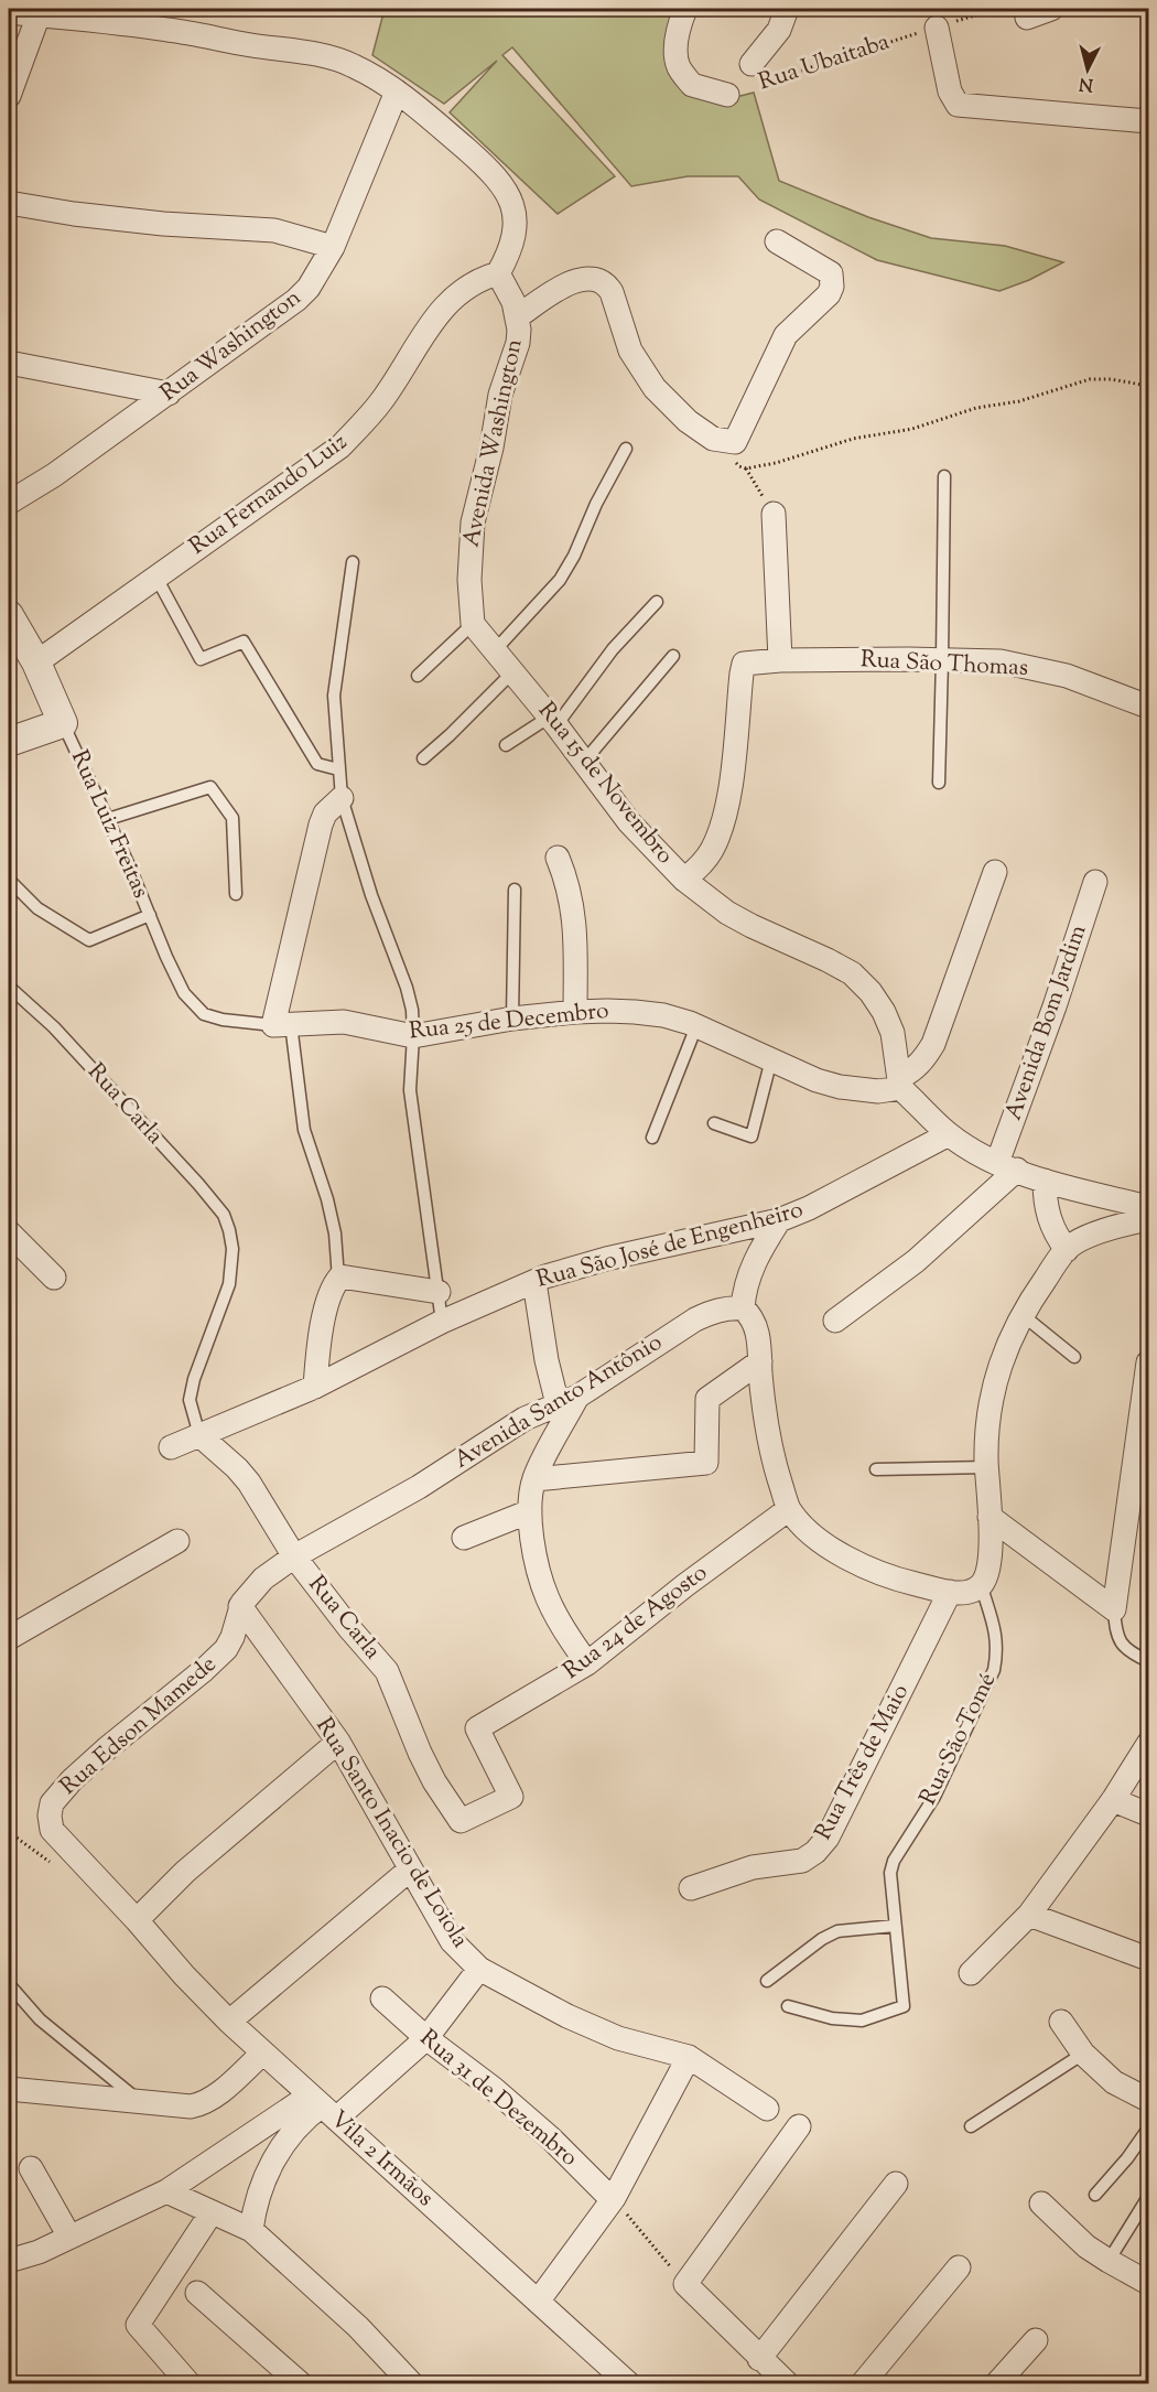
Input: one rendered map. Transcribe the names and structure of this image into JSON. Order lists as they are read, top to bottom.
{
  "streets": {
    "street": [
      "Rua Washington",
      "Avenida Washington",
      "Rua Fernando Luiz",
      "Rua São Thomas",
      "Rua 15 de Novembro",
      "Rua Luiz Freitas",
      "Rua 25 de Decembro",
      "Avenida Bom Jardim",
      "Rua Carla",
      "Rua São José de Engenheiro",
      "Avenida Santo Antônio",
      "Rua 24 de Agosto",
      "Rua Edson Mamede",
      "Rua Três de Maio",
      "Rua Santo Inacio de Loiola",
      "Rua 31 de Dezembro",
      "Vila 2 Irmãos"
    ],
    "lane": ["Rua São Tomé"],
    "path": ["Rua Ubaitaba"]
  },
  "crossings": [
    ["Avenida Washington", "Rua Fernando Luiz"],
    ["Avenida Washington", "Rua 15 de Novembro"],
    ["Rua Fernando Luiz", "Rua Luiz Freitas"],
    ["Rua São Thomas", "Rua 15 de Novembro"],
    ["Rua 15 de Novembro", "Rua 25 de Decembro"],
    ["Rua Luiz Freitas", "Rua 25 de Decembro"],
    ["Rua Carla", "Rua São José de Engenheiro"],
    ["Rua Carla", "Avenida Santo Antônio"],
    ["Rua Carla", "Rua 24 de Agosto"],
    ["Rua Carla", "Rua Edson Mamede"],
    ["Avenida Santo Antônio", "Rua Edson Mamede"],
    ["Rua Edson Mamede", "Rua Santo Inacio de Loiola"],
    ["Rua Edson Mamede", "Vila 2 Irmãos"]
  ],
  "north": "bottom"
}
